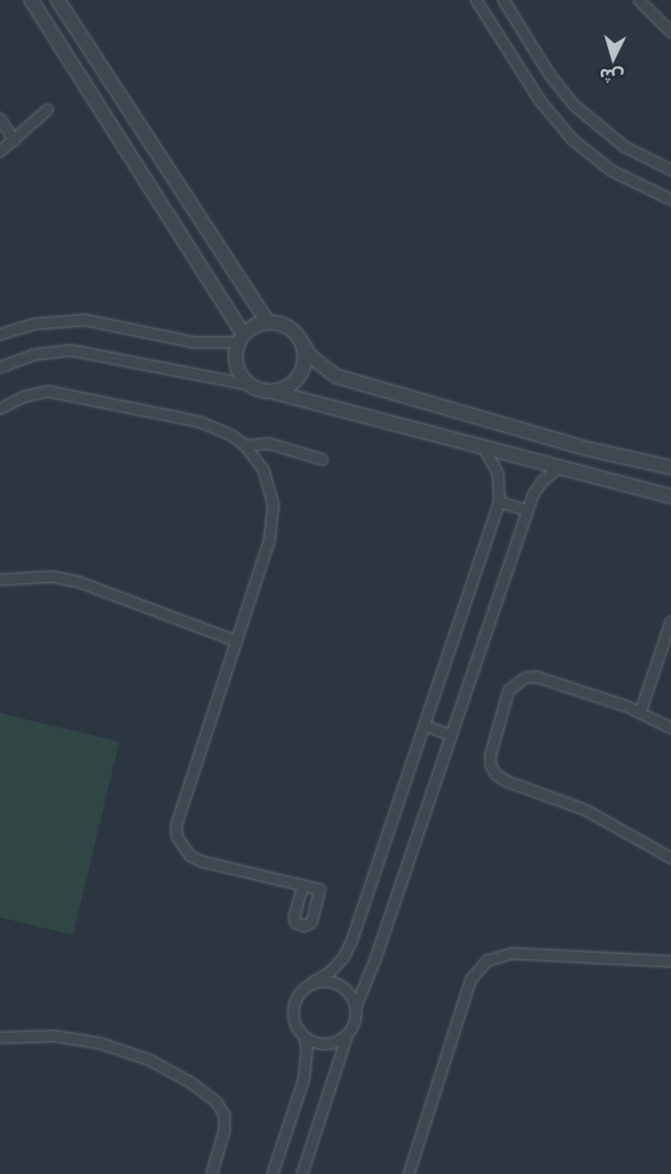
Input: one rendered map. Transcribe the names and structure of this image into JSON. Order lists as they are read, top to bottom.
{
  "north": "bottom"
}
